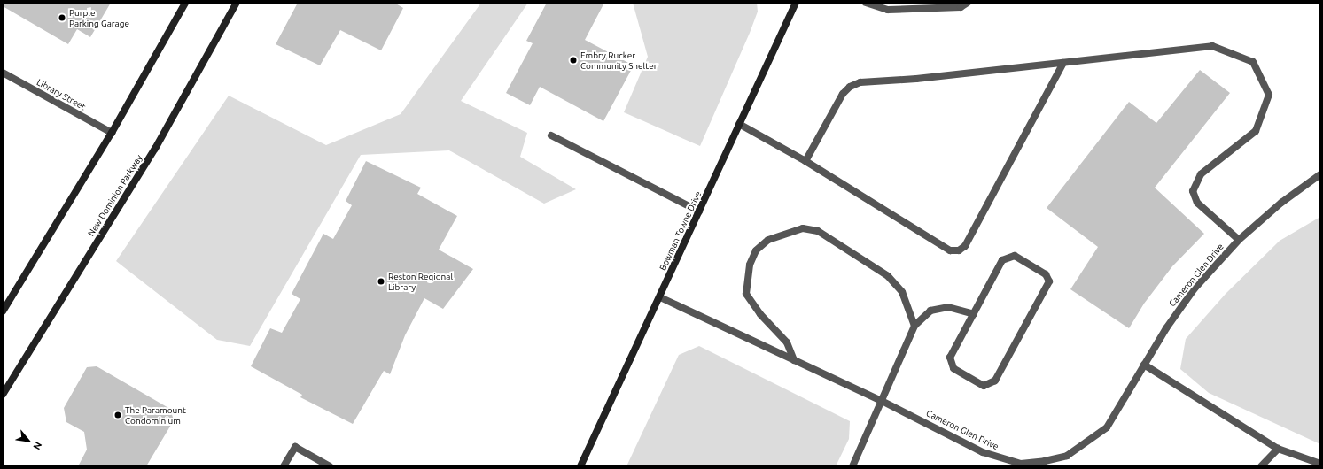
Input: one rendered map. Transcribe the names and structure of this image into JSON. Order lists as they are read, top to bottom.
{
  "streets": {
    "main road": ["New Dominion Parkway", "Bowman Towne Drive"],
    "street": ["Library Street", "Cameron Glen Drive"]
  },
  "crossings": [
    ["Bowman Towne Drive", "Cameron Glen Drive"]
  ],
  "places": [
    "Purple Parking Garage",
    "Embry Rucker Community Shelter",
    "Reston Regional Library",
    "The Paramount Condominium"
  ],
  "north": "bottom right"
}
